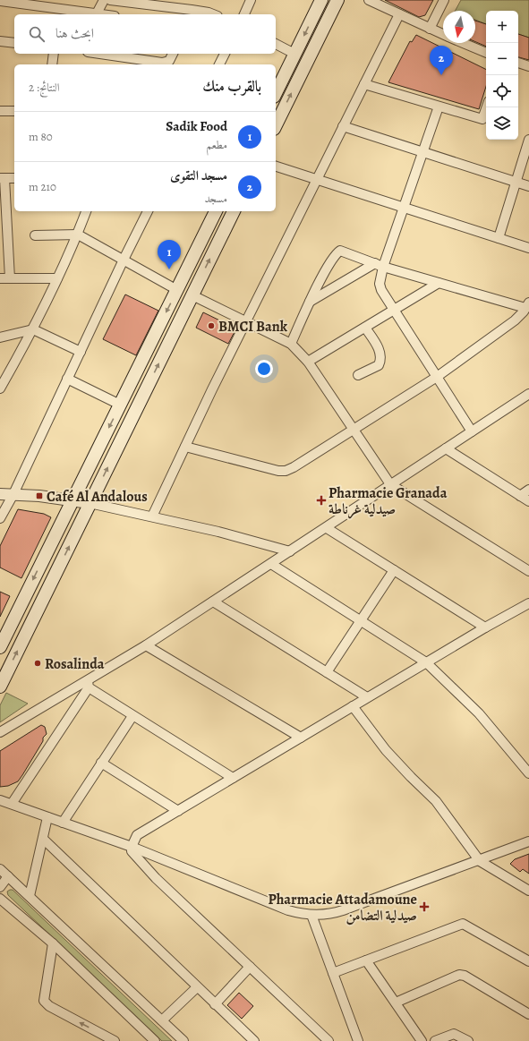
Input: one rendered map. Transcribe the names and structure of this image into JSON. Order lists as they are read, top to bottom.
{
  "places": {
    "other": ["BMCI Bank", "Rosalinda"],
    "transit": ["Café Al Andalous"],
    "health": ["Pharmacie Granada صيدلية غرناطة", "Pharmacie Attadamoune صيدلية التضامن"]
  },
  "north": "bottom",
  "page": {
    "map_buttons": ["+", "−"],
    "search": "ابحث هنا",
    "pins": ["2", "1"],
    "heading": ["بالقرب منك", "النتائج: 2"],
    "list": [
      {
        "mark": "1",
        "name": "Sadik Food",
        "note": "مطعم",
        "value": "80 m"
      },
      {
        "mark": "2",
        "name": "مسجد التقوى",
        "note": "مسجد",
        "value": "210 m"
      }
    ]
  }
}
